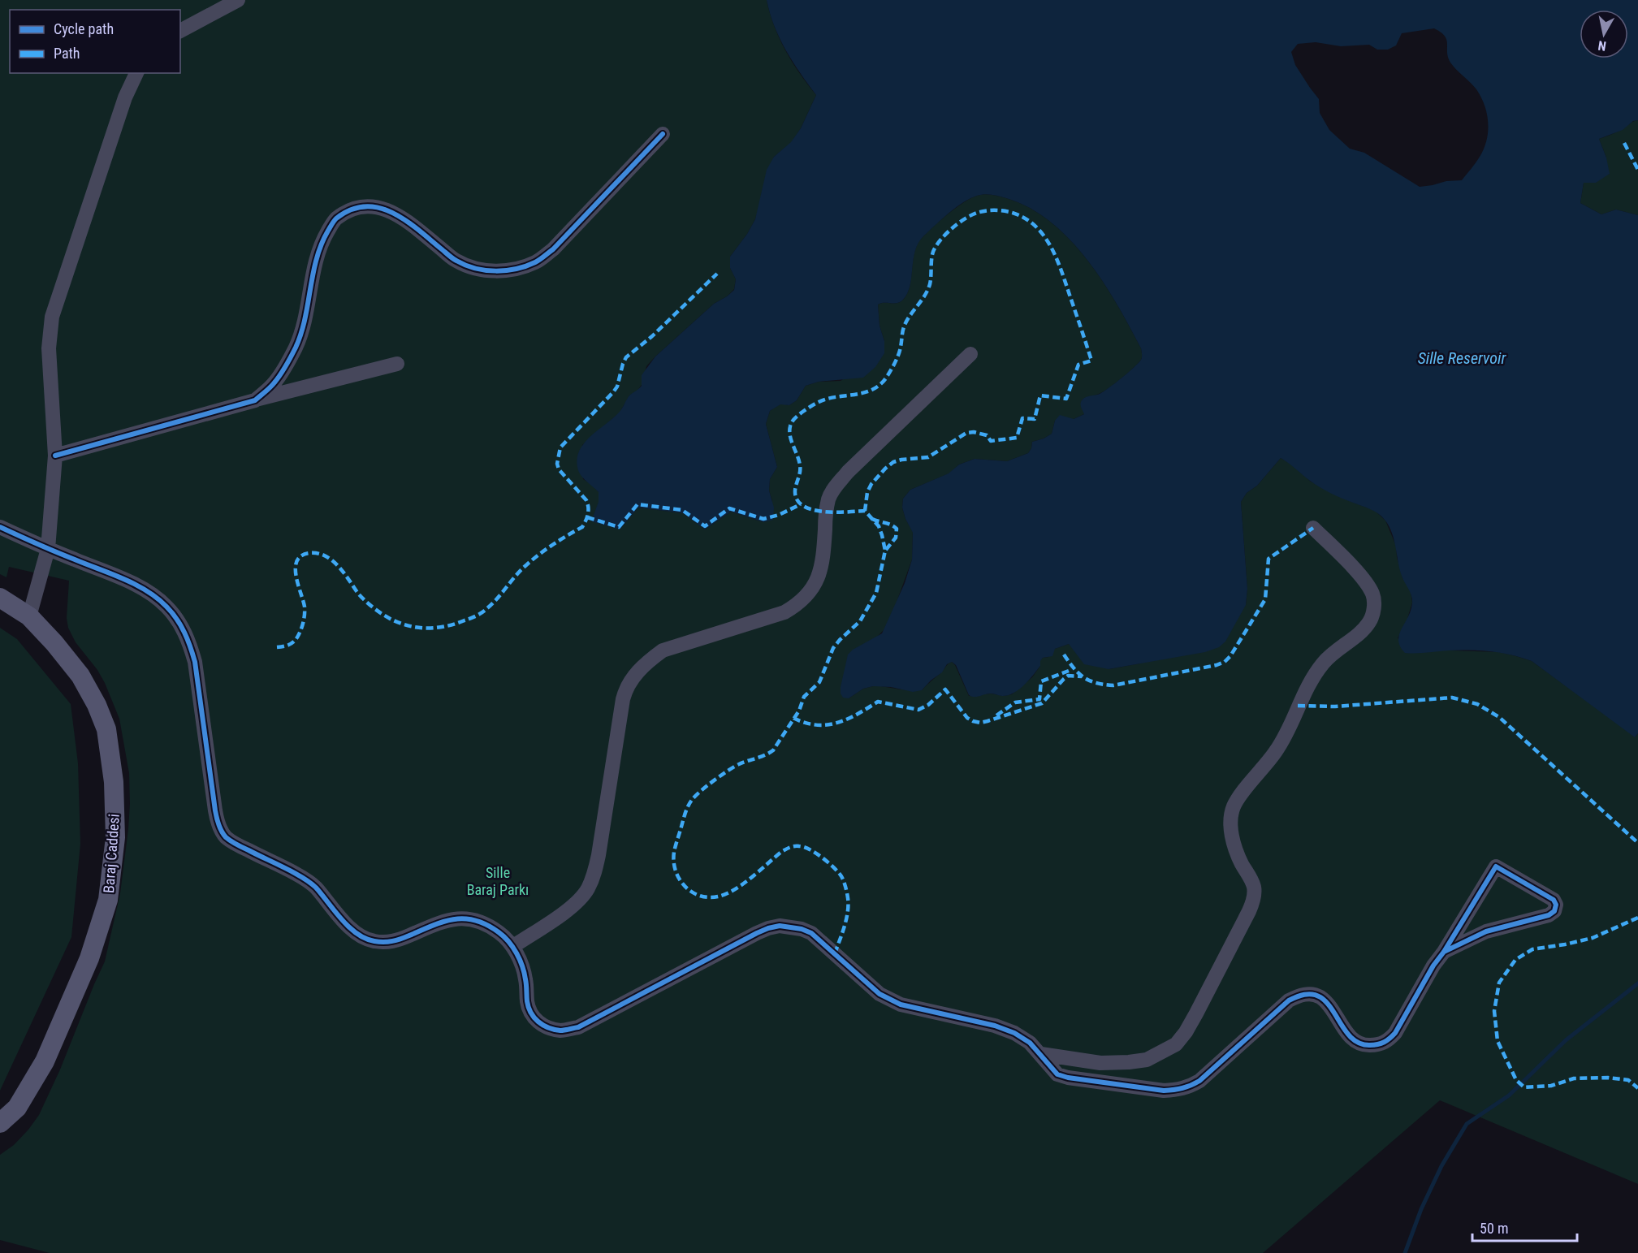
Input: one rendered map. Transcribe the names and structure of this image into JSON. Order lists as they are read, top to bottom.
{
  "streets": {
    "street": ["Baraj Caddesi"]
  },
  "water": ["Sille Reservoir"],
  "parks": ["Sille Baraj Parkı"],
  "legend": ["Cycle path", "Path"],
  "scale_bar": "50 m",
  "north": "bottom"
}
